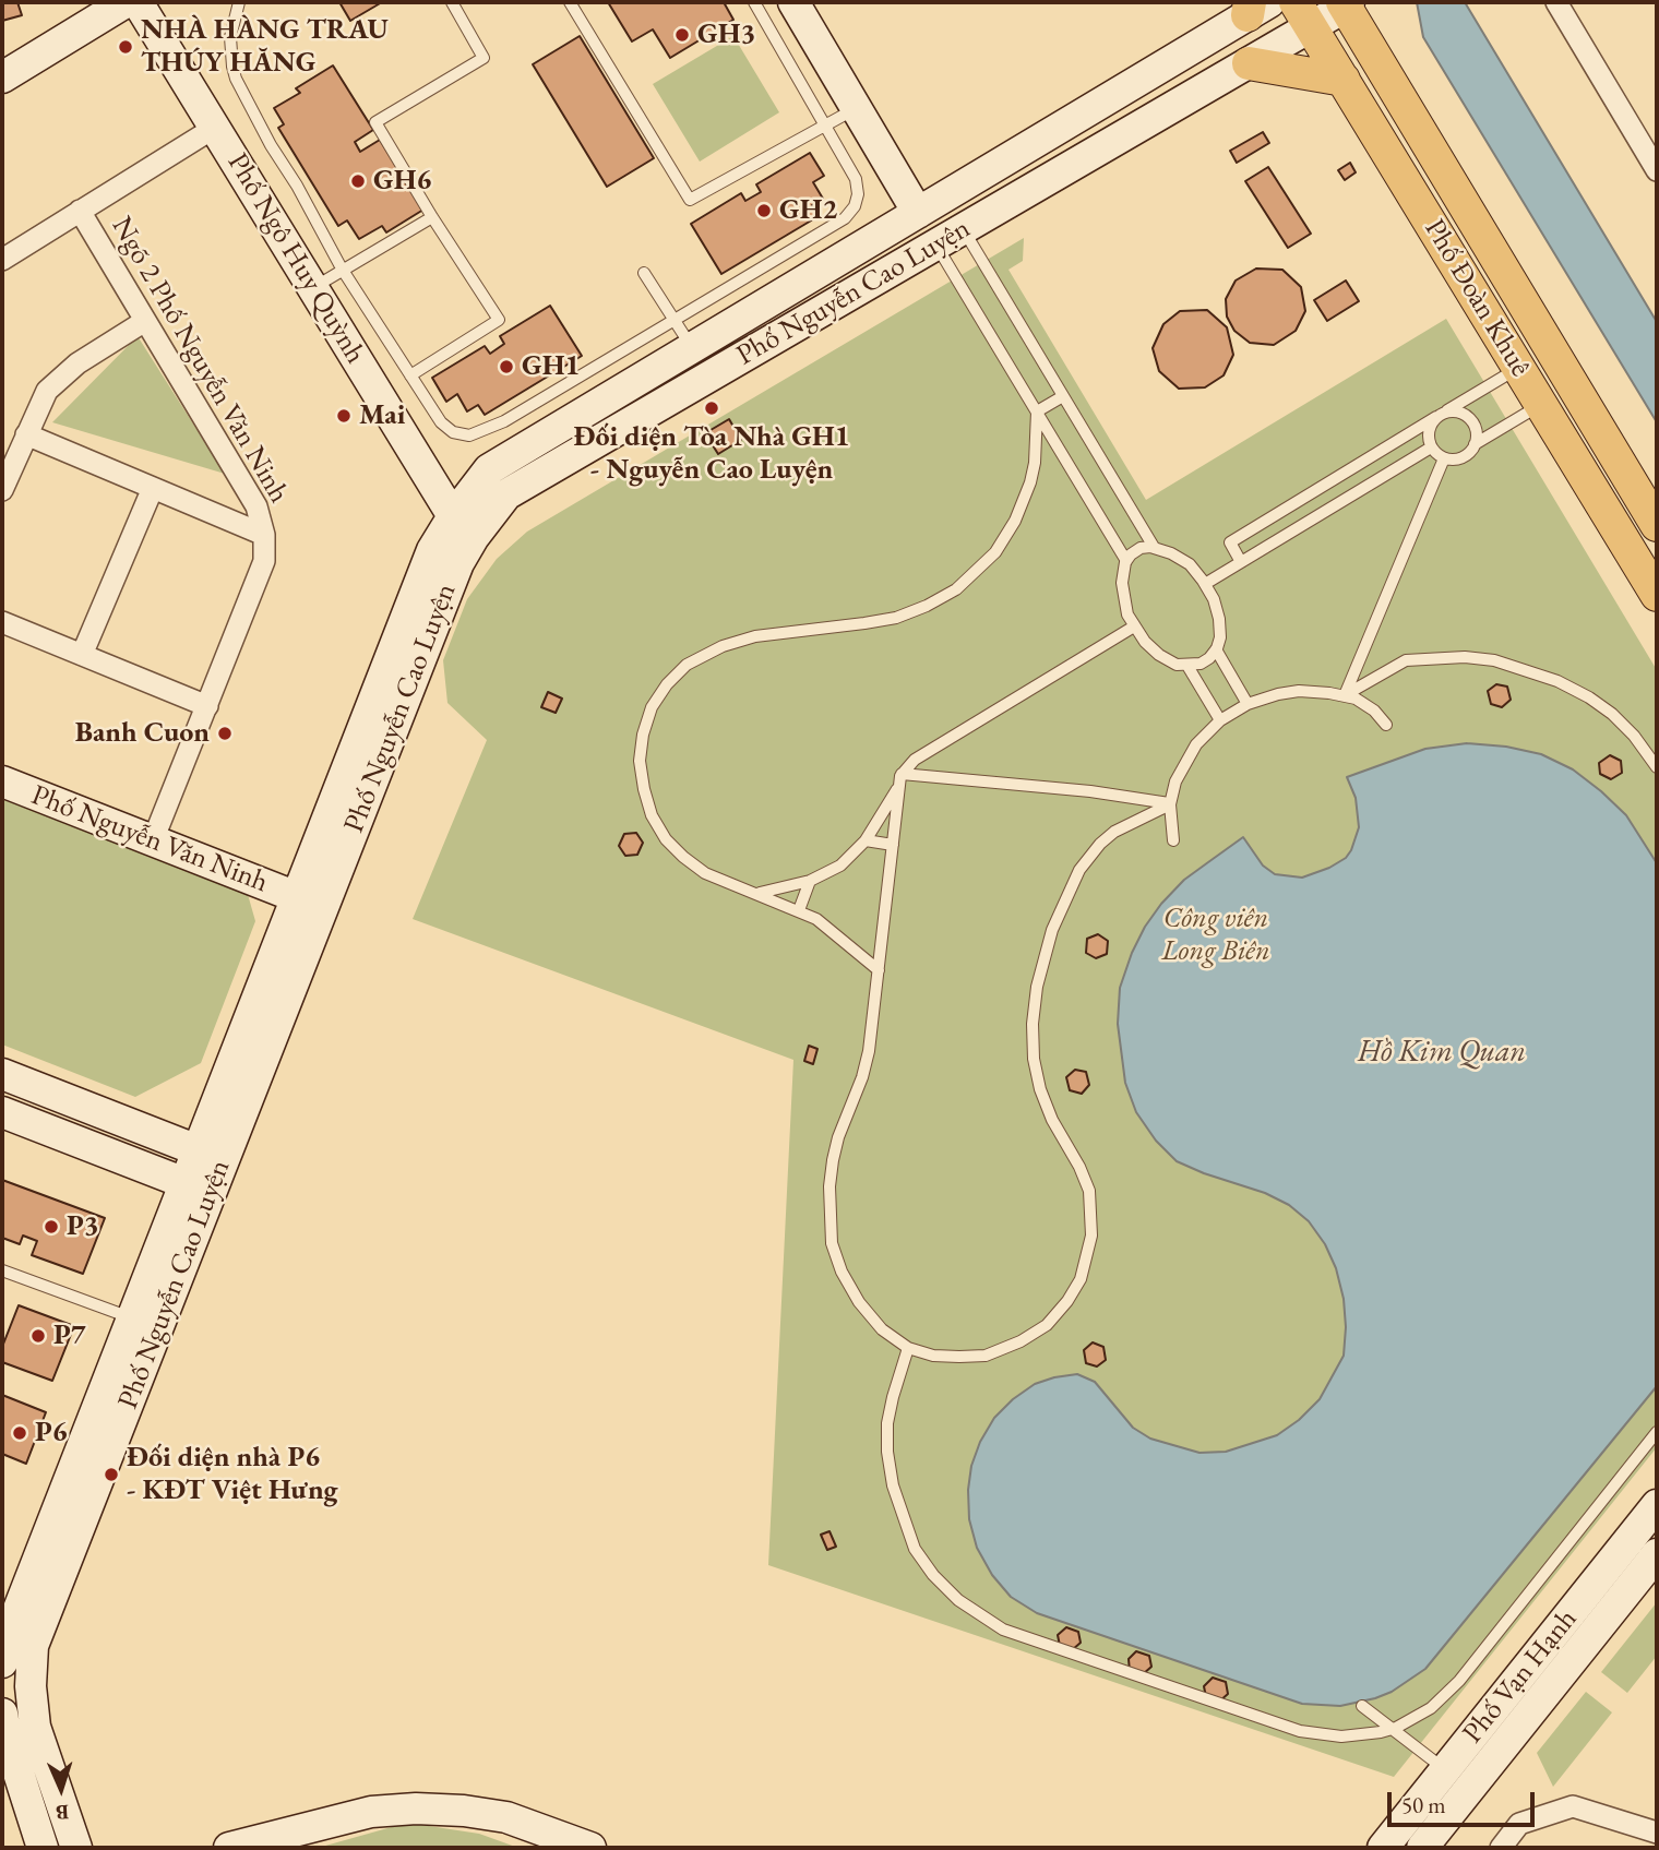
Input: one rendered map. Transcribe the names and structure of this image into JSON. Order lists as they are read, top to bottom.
{
  "streets": {
    "main road": ["Phố Đoàn Khuê"],
    "street": [
      "Phố Ngô Huy Quỳnh",
      "Phố Nguyễn Cao Luyện",
      "Ngõ 2 Phố Nguyễn Văn Ninh",
      "Phố Nguyễn Văn Ninh",
      "Phố Vạn Hạnh"
    ]
  },
  "crossings": [
    ["Phố Ngô Huy Quỳnh", "Phố Nguyễn Cao Luyện"],
    ["Phố Nguyễn Cao Luyện", "Phố Đoàn Khuê"],
    ["Phố Nguyễn Cao Luyện", "Phố Nguyễn Văn Ninh"],
    ["Ngõ 2 Phố Nguyễn Văn Ninh", "Phố Nguyễn Văn Ninh"]
  ],
  "water": ["Hồ Kim Quan"],
  "parks": ["Công viên Long Biên"],
  "places": [
    "GH3",
    "NHÀ HÀNG TRAU THÚY HĂNG",
    "GH6",
    "GH2",
    "GH1",
    "Đối diện Tòa Nhà GH1 - Nguyễn Cao Luyện",
    "Mai",
    "Banh Cuon",
    "P3",
    "P7",
    "P6",
    "Đối diện nhà P6 - KĐT Việt Hưng"
  ],
  "scale_bar": "50 m",
  "north": "bottom"
}
